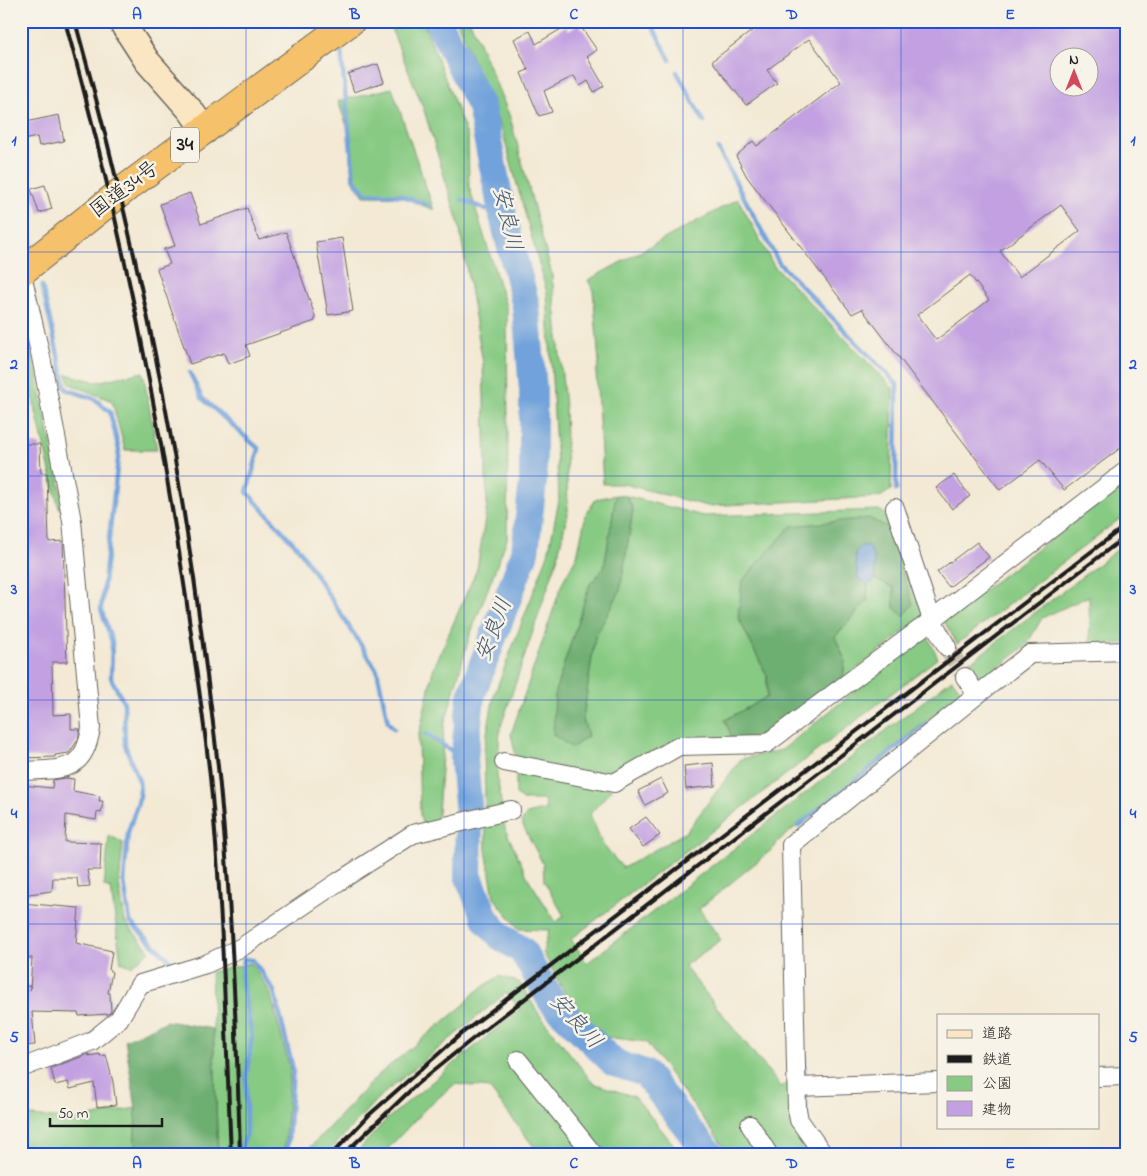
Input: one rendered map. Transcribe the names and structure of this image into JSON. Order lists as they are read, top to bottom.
{
  "streets": {
    "highway": ["34", "国道34号"]
  },
  "water": ["安良川"],
  "legend": [
    "道路",
    "鉄道",
    "公園",
    "建物"
  ],
  "scale_bar": "50 m",
  "north": "top",
  "grid": {
    "columns": [
      "A",
      "B",
      "C",
      "D",
      "E"
    ],
    "rows": [
      "1",
      "2",
      "3",
      "4",
      "5"
    ]
  }
}
